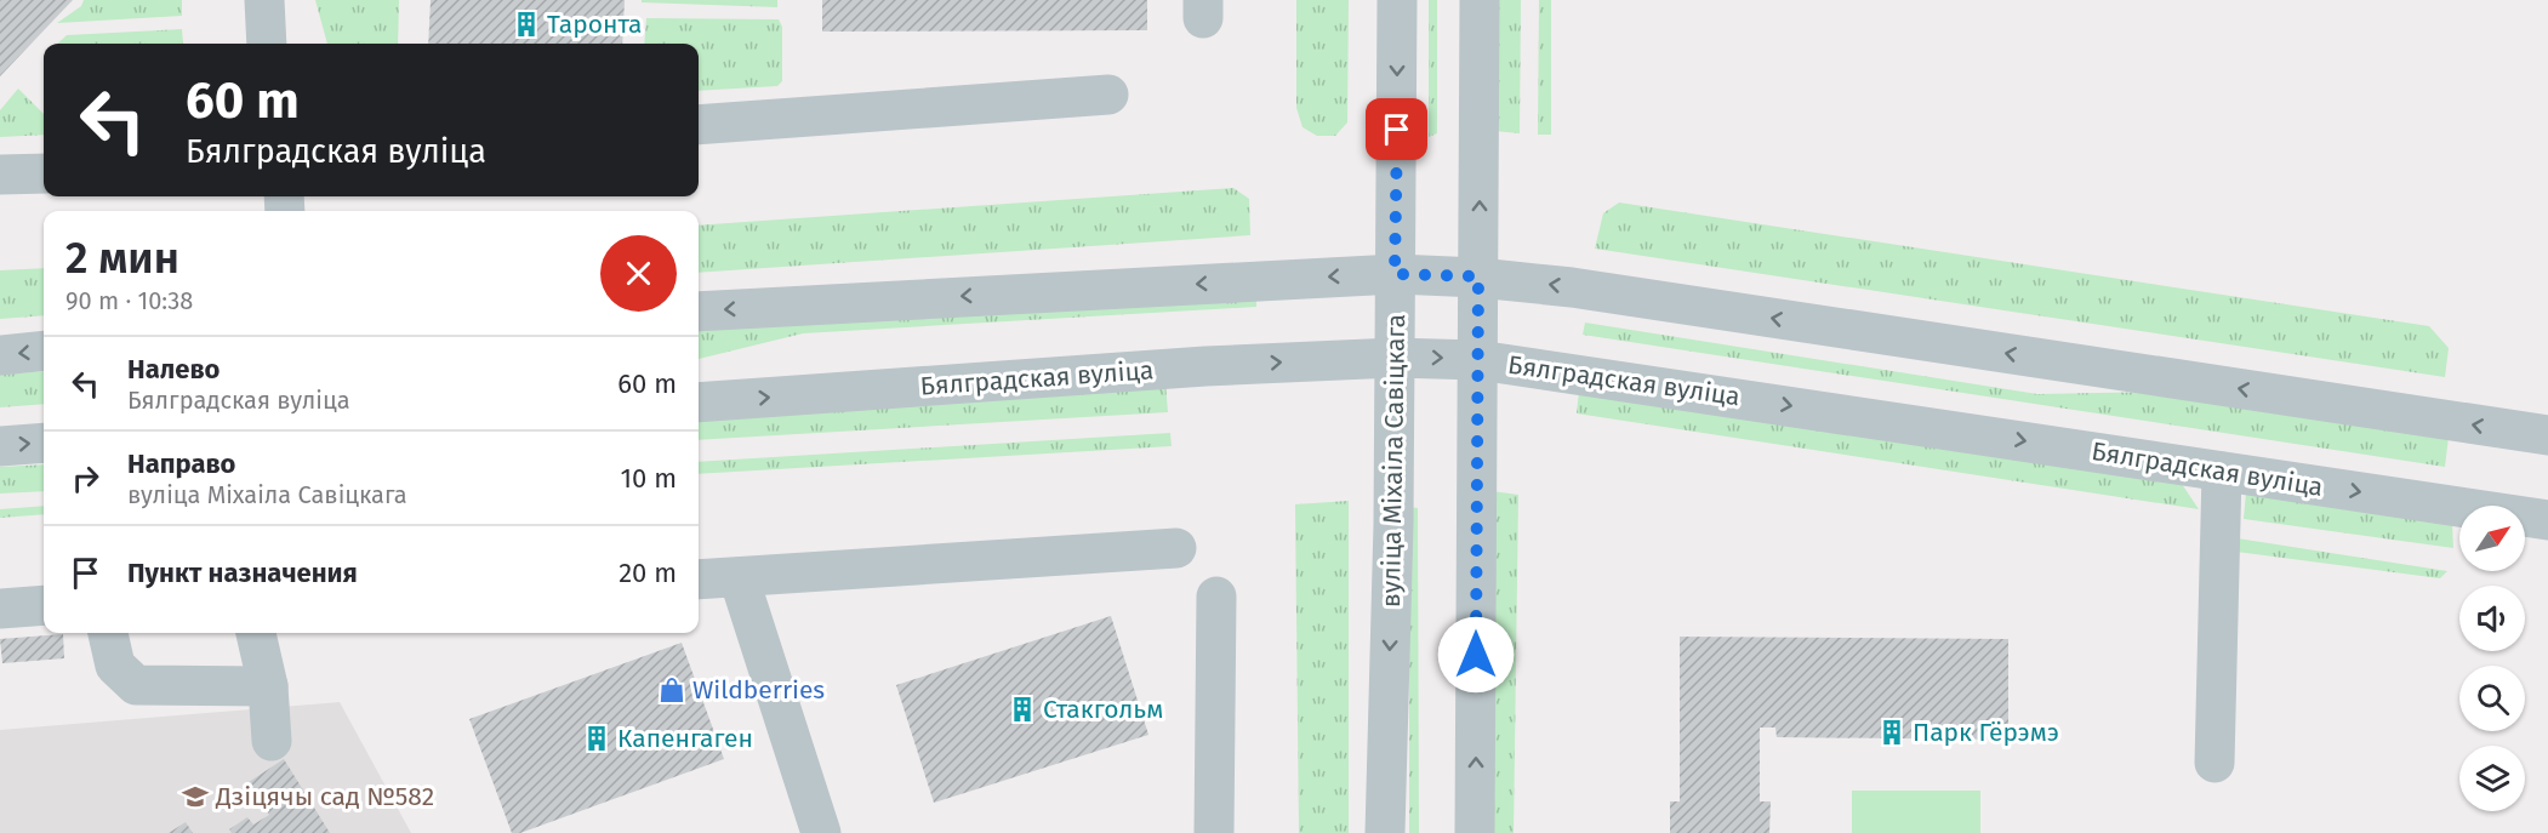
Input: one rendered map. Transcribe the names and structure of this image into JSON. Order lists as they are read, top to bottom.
{
  "streets": {
    "street": ["Бялградская вуліца", "вуліца Міхаіла Савіцкага"]
  },
  "crossings": [
    ["Бялградская вуліца", "вуліца Міхаіла Савіцкага"]
  ],
  "places": {
    "building": [
      "Таронта",
      "Стакгольм",
      "Парк Гёрэмэ",
      "Капенгаген"
    ],
    "shop": ["Wildberries"],
    "school or university": ["Дзіцячы сад №582"]
  },
  "north": "top right",
  "page": {
    "turn": ["60 m", "Бялградская вуліца"],
    "heading": ["2 мин", "90 m · 10:38"],
    "list": [
      {
        "name": "Налево",
        "note": "Бялградская вуліца",
        "value": "60 m"
      },
      {
        "name": "Направо",
        "note": "вуліца Міхаіла Савіцкага",
        "value": "10 m"
      },
      {
        "name": "Пункт назначения",
        "value": "20 m"
      }
    ]
  }
}
